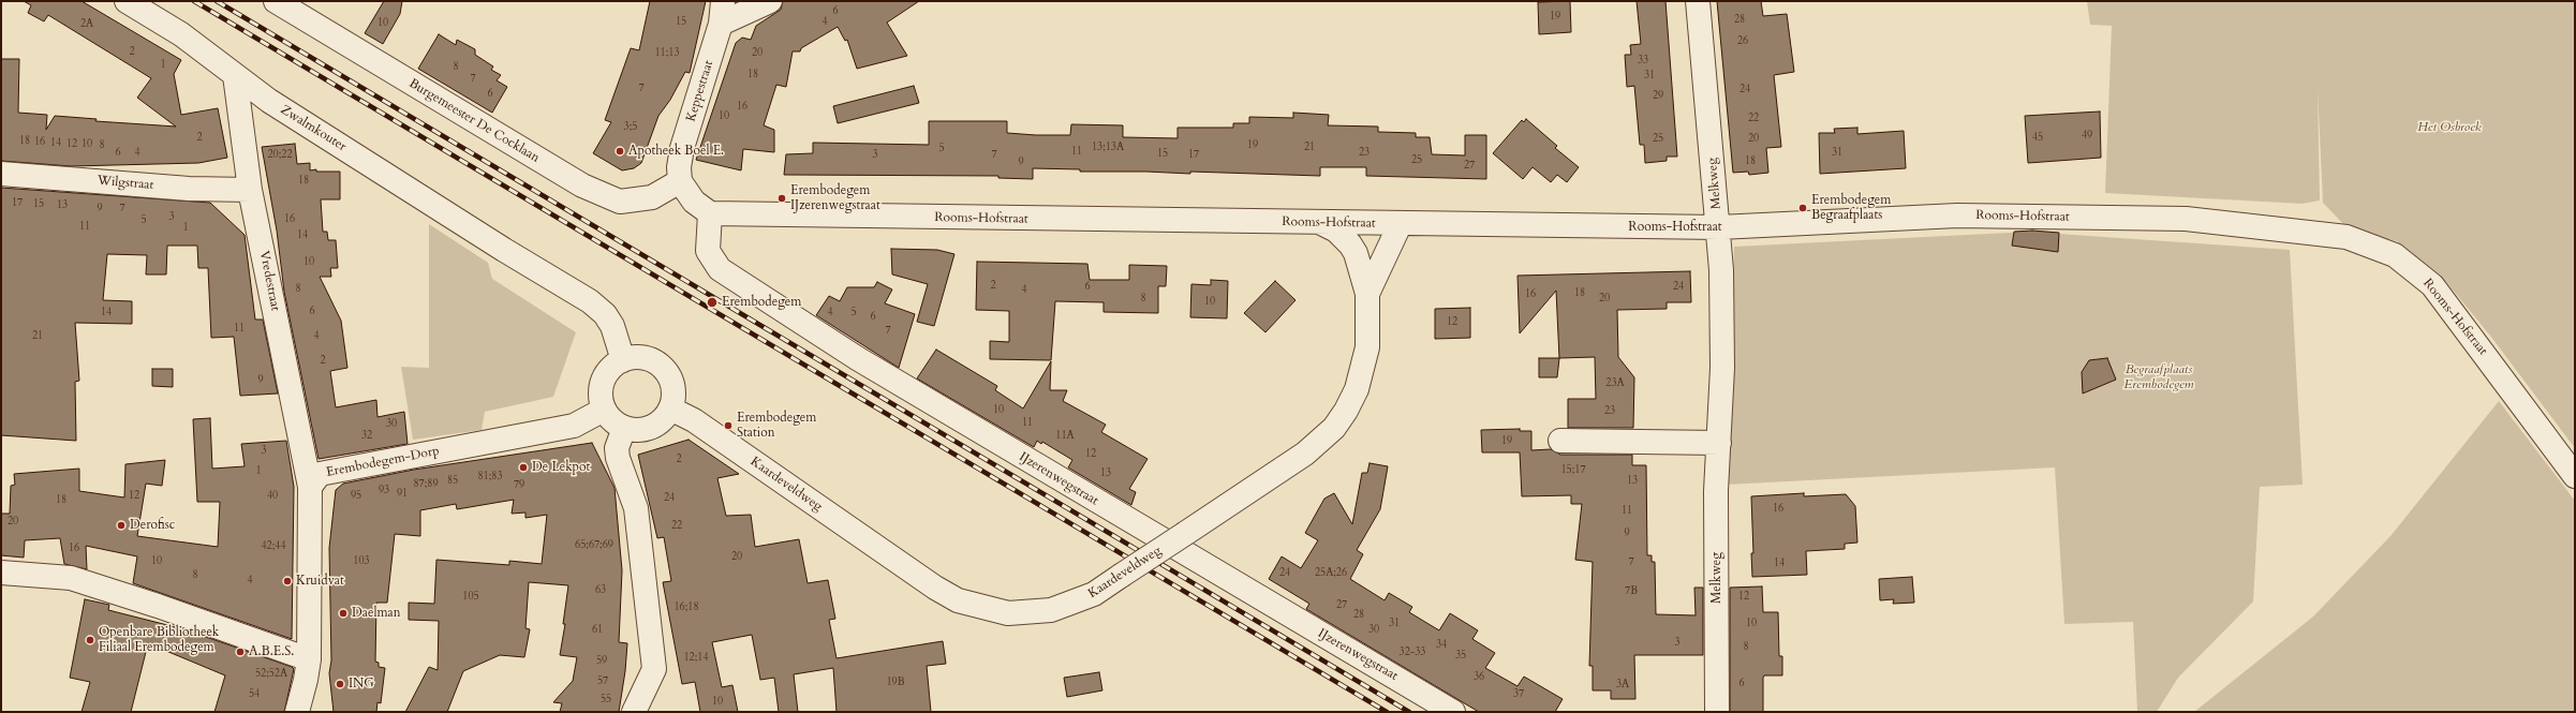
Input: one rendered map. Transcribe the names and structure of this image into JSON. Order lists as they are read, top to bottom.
{
  "streets": {
    "street": [
      "Keppestraat",
      "Burgemeester De Cocklaan",
      "Zwalmkouter",
      "Wilgstraat",
      "Melkweg",
      "Rooms-Hofstraat",
      "Vredestraat",
      "Erembodegem-Dorp",
      "IJzerenwegstraat",
      "Kaardeveldweg"
    ]
  },
  "crossings": [
    ["Keppestraat", "Burgemeester De Cocklaan"],
    ["Zwalmkouter", "Vredestraat"],
    ["Zwalmkouter", "Erembodegem-Dorp"],
    ["Zwalmkouter", "Kaardeveldweg"],
    ["Wilgstraat", "Vredestraat"],
    ["Melkweg", "Rooms-Hofstraat"],
    ["Rooms-Hofstraat", "IJzerenwegstraat"],
    ["Rooms-Hofstraat", "Kaardeveldweg"],
    ["Vredestraat", "Erembodegem-Dorp"],
    ["Erembodegem-Dorp", "Kaardeveldweg"]
  ],
  "parks": ["Het Osbroek", "Begraafplaats Erembodegem"],
  "places": [
    "Apotheek Boel E.",
    "Erembodegem IJzerenwegstraat",
    "Erembodegem Begraafplaats",
    "Erembodegem",
    "Erembodegem Station",
    "De Lekpot",
    "Derofisc",
    "Kruidvat",
    "Daelman",
    "Openbare Bibliotheek Filiaal Erembodegem",
    "A.B.E.S.",
    "ING"
  ],
  "house_numbers": [
    "6",
    "19",
    "28",
    "15",
    "4",
    "10",
    "2A",
    "26",
    "2",
    "11;13",
    "20",
    "33",
    "1",
    "8",
    "18",
    "31",
    "7",
    "7",
    "24",
    "6",
    "29",
    "16",
    "10",
    "22",
    "3;5",
    "49",
    "2",
    "45",
    "25",
    "20",
    "18",
    "16",
    "14",
    "12",
    "10",
    "8",
    "19",
    "13;13A",
    "21",
    "5",
    "11",
    "6",
    "4",
    "23",
    "31",
    "15",
    "20;22",
    "3",
    "7",
    "17",
    "25",
    "18",
    "9",
    "27",
    "18",
    "17",
    "15",
    "13",
    "9",
    "7",
    "3",
    "16",
    "5",
    "11",
    "1",
    "14",
    "10",
    "2",
    "6",
    "24",
    "8",
    "4",
    "18",
    "16",
    "8",
    "20",
    "10",
    "6",
    "14",
    "4",
    "5",
    "6",
    "12",
    "11",
    "7",
    "21",
    "4",
    "2",
    "9",
    "23A",
    "10",
    "23",
    "11",
    "30",
    "32",
    "11A",
    "19",
    "3",
    "12",
    "2",
    "15;17",
    "1",
    "13",
    "81;83",
    "85",
    "13",
    "87;89",
    "79",
    "93",
    "91",
    "12",
    "40",
    "95",
    "24",
    "18",
    "16",
    "11",
    "20",
    "22",
    "9",
    "65;67;69",
    "42;44",
    "16",
    "20",
    "10",
    "103",
    "7",
    "14",
    "24",
    "25A;26",
    "8",
    "4",
    "63",
    "7B",
    "105",
    "12",
    "27",
    "16;18",
    "28",
    "31",
    "10",
    "61",
    "30",
    "3",
    "34",
    "8",
    "32-33",
    "35",
    "12;14",
    "59",
    "52;52A",
    "36",
    "57",
    "19B",
    "6",
    "3A",
    "54",
    "37",
    "55",
    "10"
  ]
}
